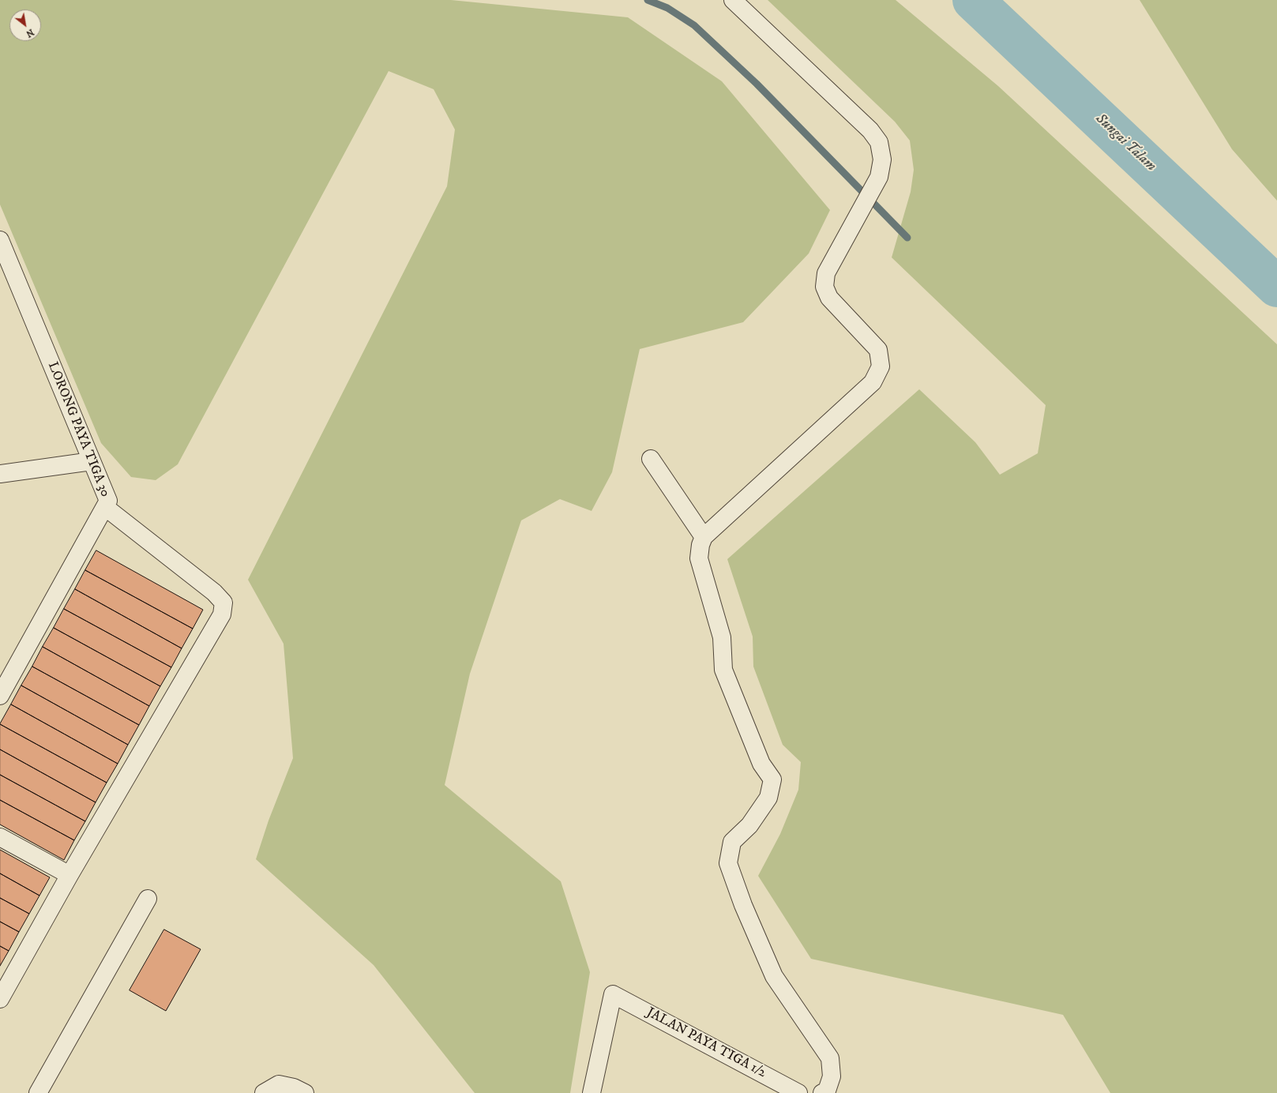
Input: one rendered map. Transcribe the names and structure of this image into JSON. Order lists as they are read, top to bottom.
{
  "streets": {
    "street": ["LORONG PAYA TIGA 30", "JALAN PAYA TIGA 1/2"]
  },
  "water": ["Sungai Talam"],
  "north": "bottom right"
}
